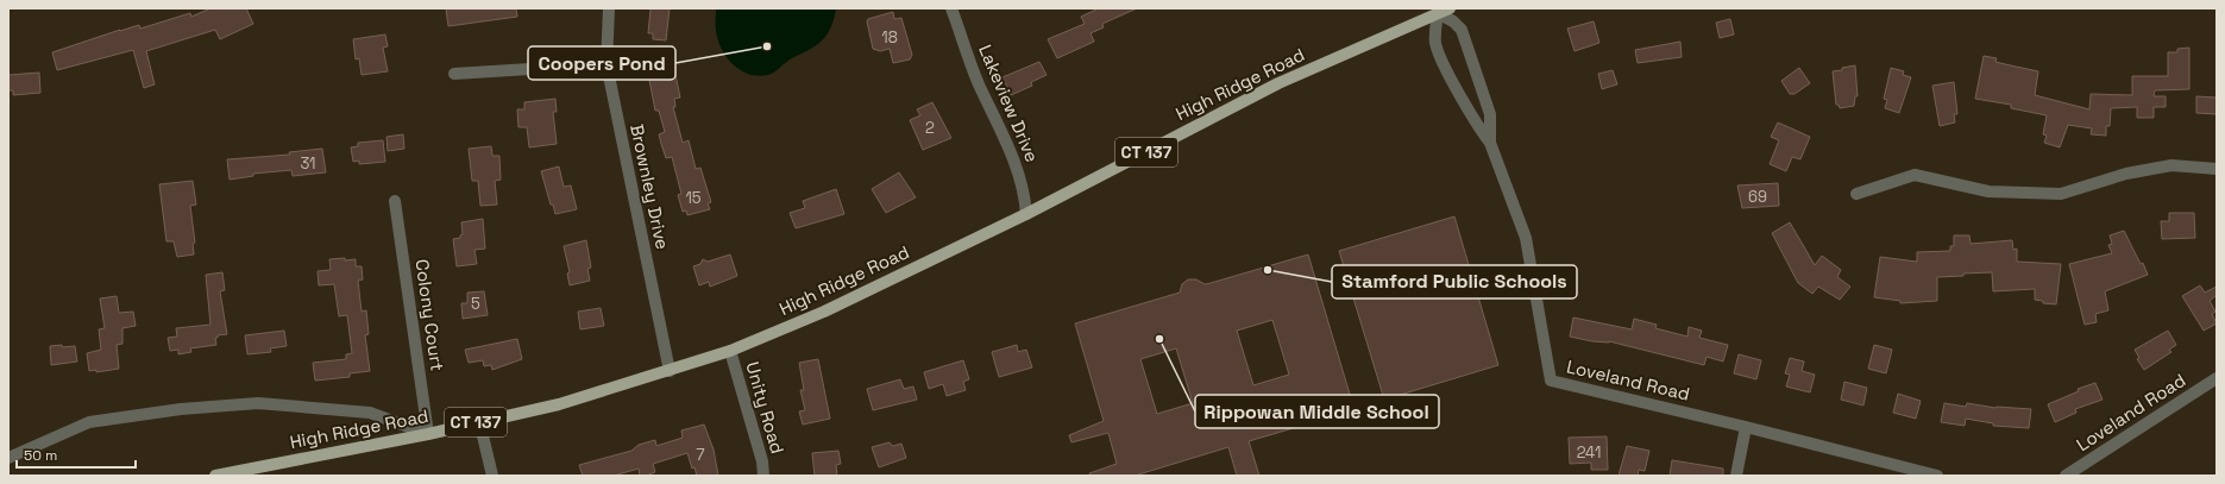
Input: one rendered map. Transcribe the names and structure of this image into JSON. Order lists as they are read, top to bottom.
{
  "streets": {
    "main road": ["High Ridge Road", "CT 137"],
    "street": [
      "Lakeview Drive",
      "Brownley Drive",
      "Colony Court",
      "Loveland Road",
      "Unity Road"
    ]
  },
  "crossings": [
    ["High Ridge Road", "Lakeview Drive"],
    ["High Ridge Road", "Brownley Drive"],
    ["High Ridge Road", "Colony Court"],
    ["High Ridge Road", "Loveland Road"],
    ["High Ridge Road", "Unity Road"]
  ],
  "places": ["Coopers Pond", "Stamford Public Schools", "Rippowan Middle School"],
  "house_numbers": [
    "18",
    "2",
    "31",
    "69",
    "15",
    "5",
    "241",
    "7"
  ],
  "scale_bar": "50 m"
}
